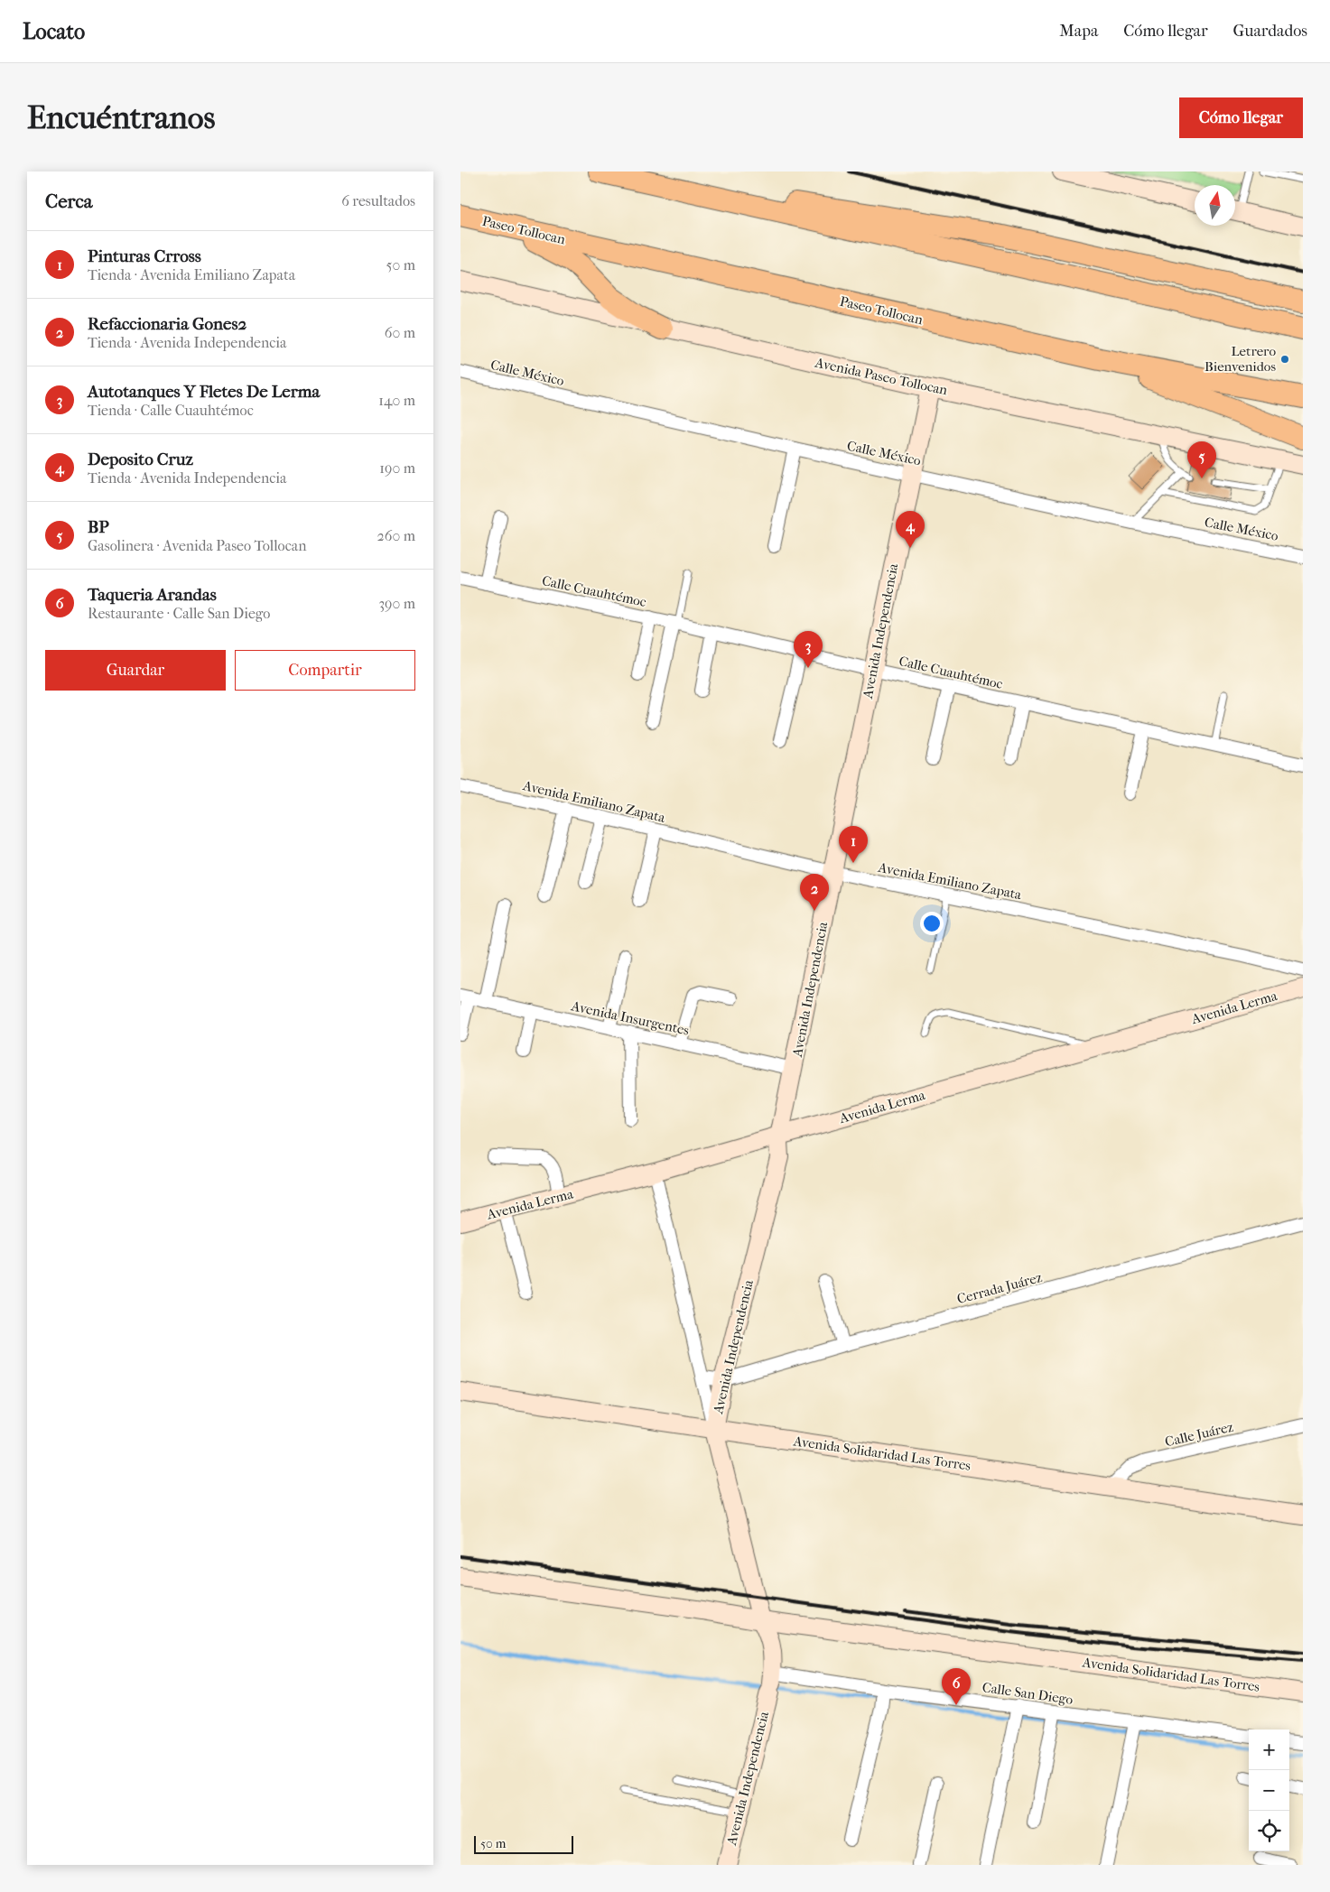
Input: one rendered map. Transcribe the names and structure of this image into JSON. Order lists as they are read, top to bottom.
{
  "streets": {
    "highway": ["Paseo Tollocan"],
    "main road": [
      "Avenida Paseo Tollocan",
      "Avenida Independencia",
      "Avenida Lerma",
      "Avenida Solidaridad Las Torres"
    ],
    "street": [
      "Calle México",
      "Calle Cuauhtémoc",
      "Avenida Emiliano Zapata",
      "Avenida Insurgentes",
      "Cerrada Juárez",
      "Calle Juárez",
      "Calle San Diego"
    ]
  },
  "crossings": [
    ["Calle México", "Avenida Independencia"],
    ["Avenida Paseo Tollocan", "Avenida Independencia"],
    ["Calle Cuauhtémoc", "Avenida Independencia"],
    ["Avenida Independencia", "Avenida Emiliano Zapata"],
    ["Avenida Independencia", "Avenida Lerma"],
    ["Avenida Independencia", "Avenida Insurgentes"],
    ["Avenida Independencia", "Cerrada Juárez"],
    ["Avenida Independencia", "Avenida Solidaridad Las Torres"],
    ["Avenida Independencia", "Calle San Diego"],
    ["Calle Juárez", "Avenida Solidaridad Las Torres"]
  ],
  "places": ["Letrero Bienvenidos"],
  "scale_bar": "50 m",
  "north": "top",
  "page": {
    "header": "Locato",
    "nav": ["Mapa", "Cómo llegar", "Guardados"],
    "buttons": [
      "Cómo llegar",
      ["Guardar", "Compartir"]
    ],
    "title": "Encuéntranos",
    "heading": ["Cerca", "6 resultados"],
    "list": [
      {
        "mark": "1",
        "name": "Pinturas Crross",
        "note": "Tienda · Avenida Emiliano Zapata",
        "value": "50 m"
      },
      {
        "mark": "2",
        "name": "Refaccionaria Gones2",
        "note": "Tienda · Avenida Independencia",
        "value": "60 m"
      },
      {
        "mark": "3",
        "name": "Autotanques Y Fletes De Lerma",
        "note": "Tienda · Calle Cuauhtémoc",
        "value": "140 m"
      },
      {
        "mark": "4",
        "name": "Deposito Cruz",
        "note": "Tienda · Avenida Independencia",
        "value": "190 m"
      },
      {
        "mark": "5",
        "name": "BP",
        "note": "Gasolinera · Avenida Paseo Tollocan",
        "value": "260 m"
      },
      {
        "mark": "6",
        "name": "Taqueria Arandas",
        "note": "Restaurante · Calle San Diego",
        "value": "390 m"
      }
    ],
    "pins": [
      "5",
      "4",
      "3",
      "1",
      "2",
      "6"
    ],
    "map_buttons": ["+", "−"],
    "scale": "50 m"
  }
}
